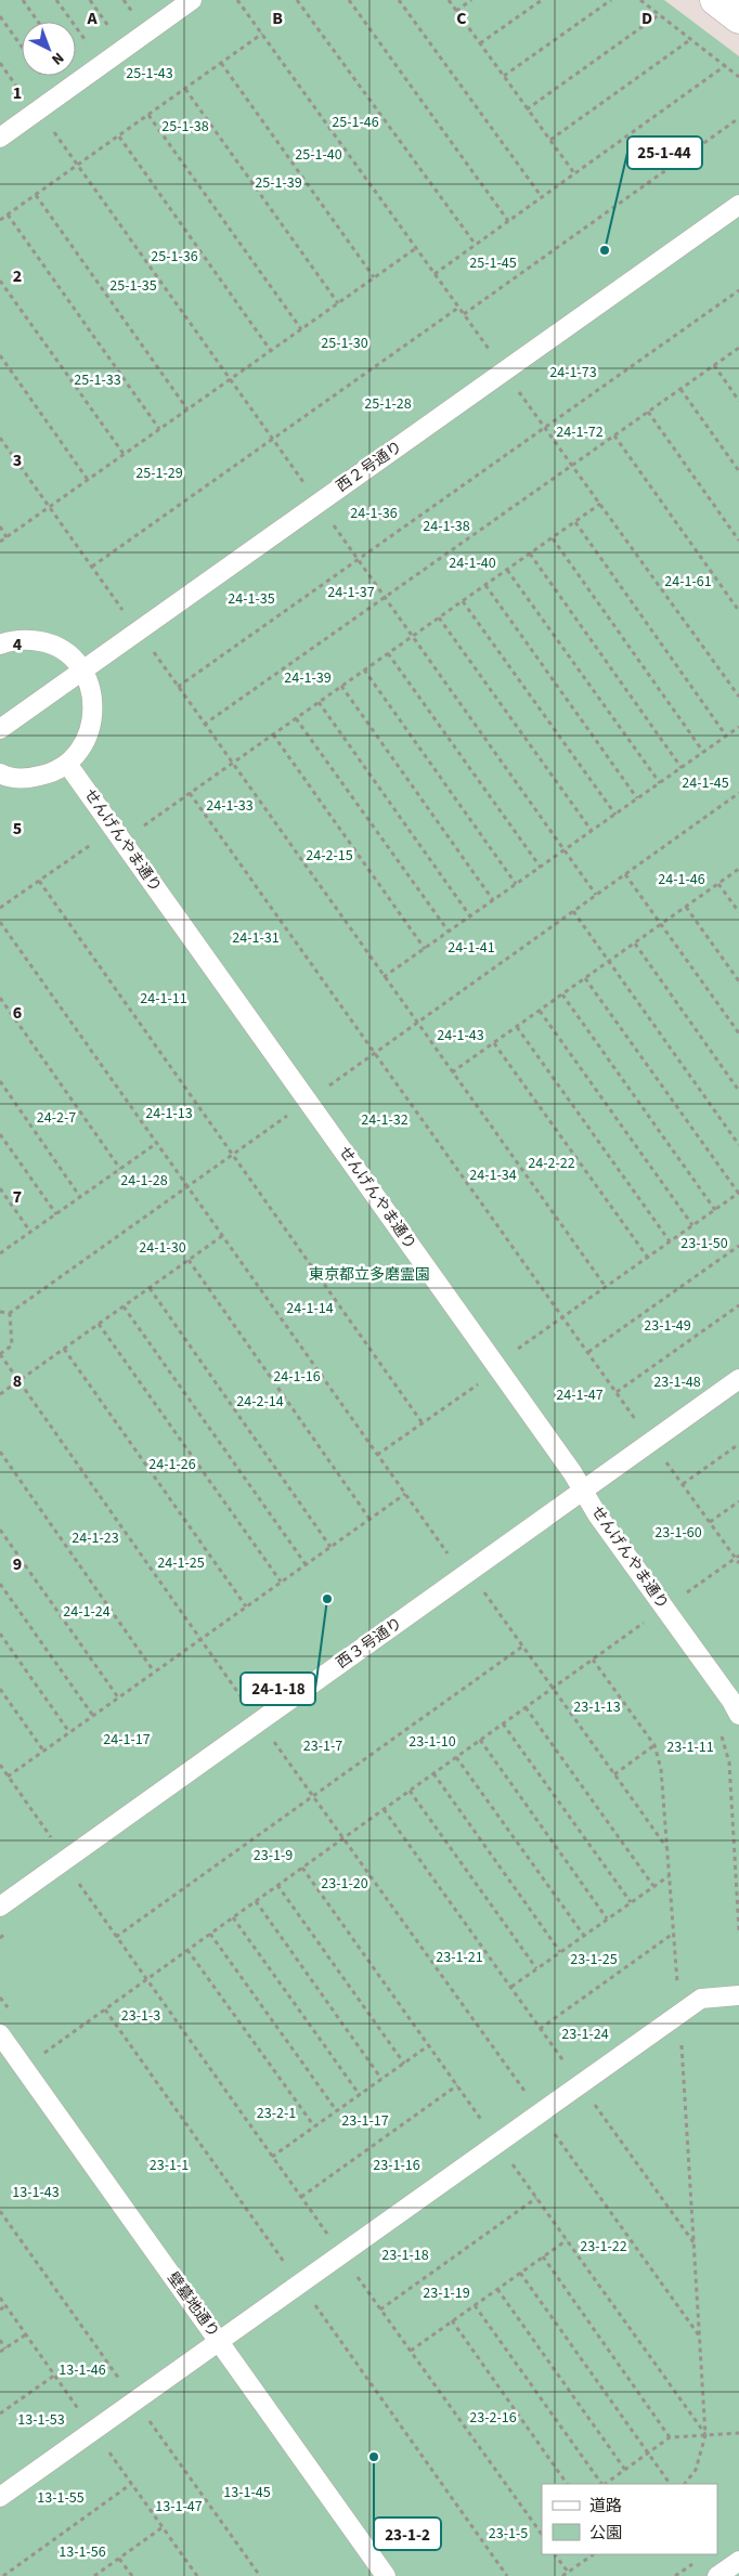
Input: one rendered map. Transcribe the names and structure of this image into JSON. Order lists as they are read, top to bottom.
{
  "streets": {
    "lane": [
      "西２号通り",
      "せんげんやま通り",
      "西３号通り",
      "壁墓地通り"
    ]
  },
  "crossings": [
    ["せんげんやま通り", "西３号通り"]
  ],
  "parks": [
    "25-1-43",
    "25-1-46",
    "25-1-38",
    "25-1-40",
    "25-1-39",
    "25-1-36",
    "25-1-45",
    "25-1-35",
    "25-1-30",
    "24-1-73",
    "25-1-33",
    "25-1-28",
    "24-1-72",
    "25-1-29",
    "24-1-36",
    "24-1-38",
    "24-1-40",
    "24-1-61",
    "24-1-37",
    "24-1-35",
    "24-1-39",
    "24-1-45",
    "24-1-33",
    "24-2-15",
    "24-1-46",
    "24-1-31",
    "24-1-41",
    "24-1-11",
    "24-1-43",
    "24-1-13",
    "24-2-7",
    "24-1-32",
    "24-2-22",
    "24-1-34",
    "24-1-28",
    "23-1-50",
    "24-1-30",
    "東京都立多磨霊園",
    "24-1-14",
    "23-1-49",
    "24-1-16",
    "23-1-48",
    "24-1-47",
    "24-2-14",
    "24-1-26",
    "23-1-60",
    "24-1-23",
    "24-1-25",
    "24-1-24",
    "23-1-13",
    "24-1-17",
    "23-1-10",
    "23-1-7",
    "23-1-11",
    "23-1-9",
    "23-1-20",
    "23-1-21",
    "23-1-25",
    "23-1-3",
    "23-1-24",
    "23-2-1",
    "23-1-17",
    "23-1-1",
    "23-1-16",
    "13-1-43",
    "23-1-22",
    "23-1-18",
    "23-1-19",
    "13-1-46",
    "23-2-16",
    "13-1-53",
    "13-1-45",
    "13-1-55",
    "13-1-47",
    "23-1-5",
    "13-1-56"
  ],
  "places": ["25-1-44", "24-1-18", "23-1-2"],
  "legend": ["道路", "公園"],
  "north": "bottom right",
  "grid": {
    "columns": [
      "A",
      "B",
      "C",
      "D"
    ],
    "rows": [
      "1",
      "2",
      "3",
      "4",
      "5",
      "6",
      "7",
      "8",
      "9"
    ]
  }
}
